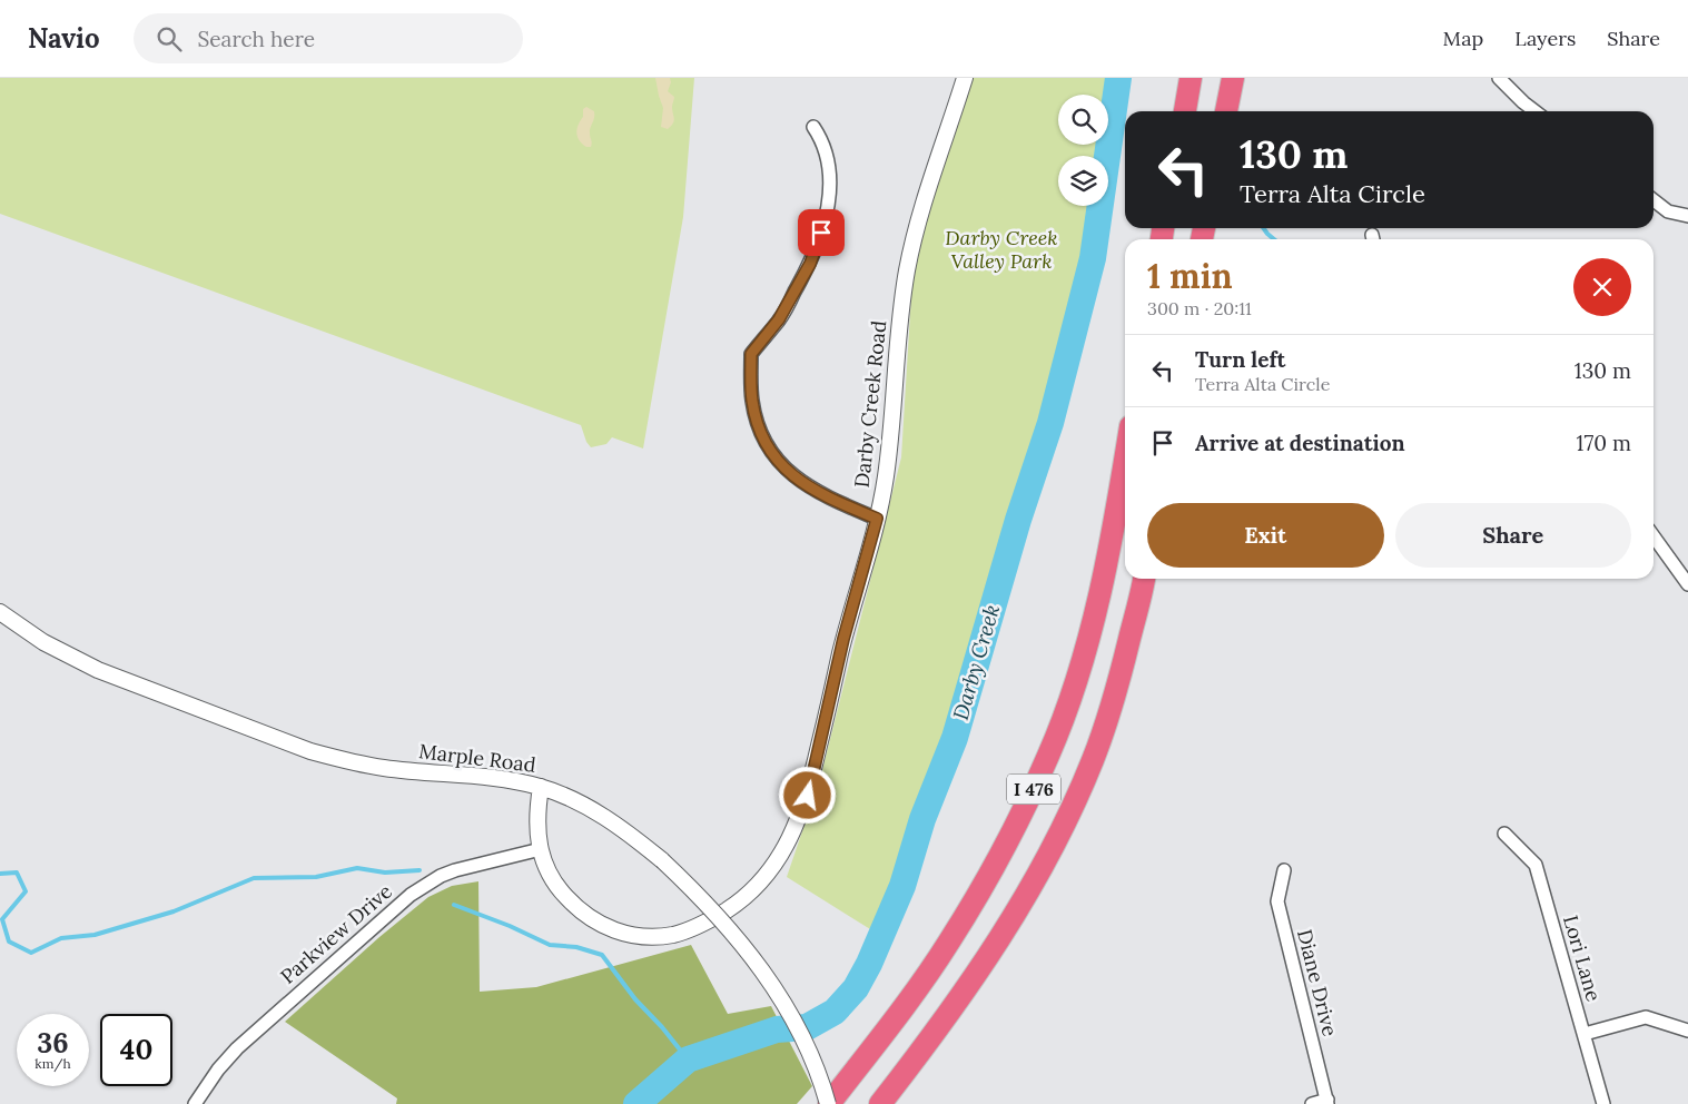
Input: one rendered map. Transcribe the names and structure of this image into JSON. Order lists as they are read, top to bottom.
{
  "streets": {
    "highway": ["I 476"],
    "street": [
      "Darby Creek Road",
      "Marple Road",
      "Parkview Drive",
      "Lori Lane",
      "Diane Drive"
    ]
  },
  "crossings": [
    ["Darby Creek Road", "Marple Road"],
    ["Darby Creek Road", "Parkview Drive"],
    ["Marple Road", "I 476"]
  ],
  "water": ["Darby Creek"],
  "parks": ["Darby Creek Valley Park"],
  "page": {
    "header": "Navio",
    "search": "Search here",
    "nav": ["Map", "Layers", "Share"],
    "turn": ["130 m", "Terra Alta Circle"],
    "heading": ["1 min", "300 m · 20:11"],
    "list": [
      {
        "name": "Turn left",
        "note": "Terra Alta Circle",
        "value": "130 m"
      },
      {
        "name": "Arrive at destination",
        "value": "170 m"
      }
    ],
    "buttons": ["Exit", "Share"],
    "speed": "36 km/h",
    "limit": "40"
  }
}
